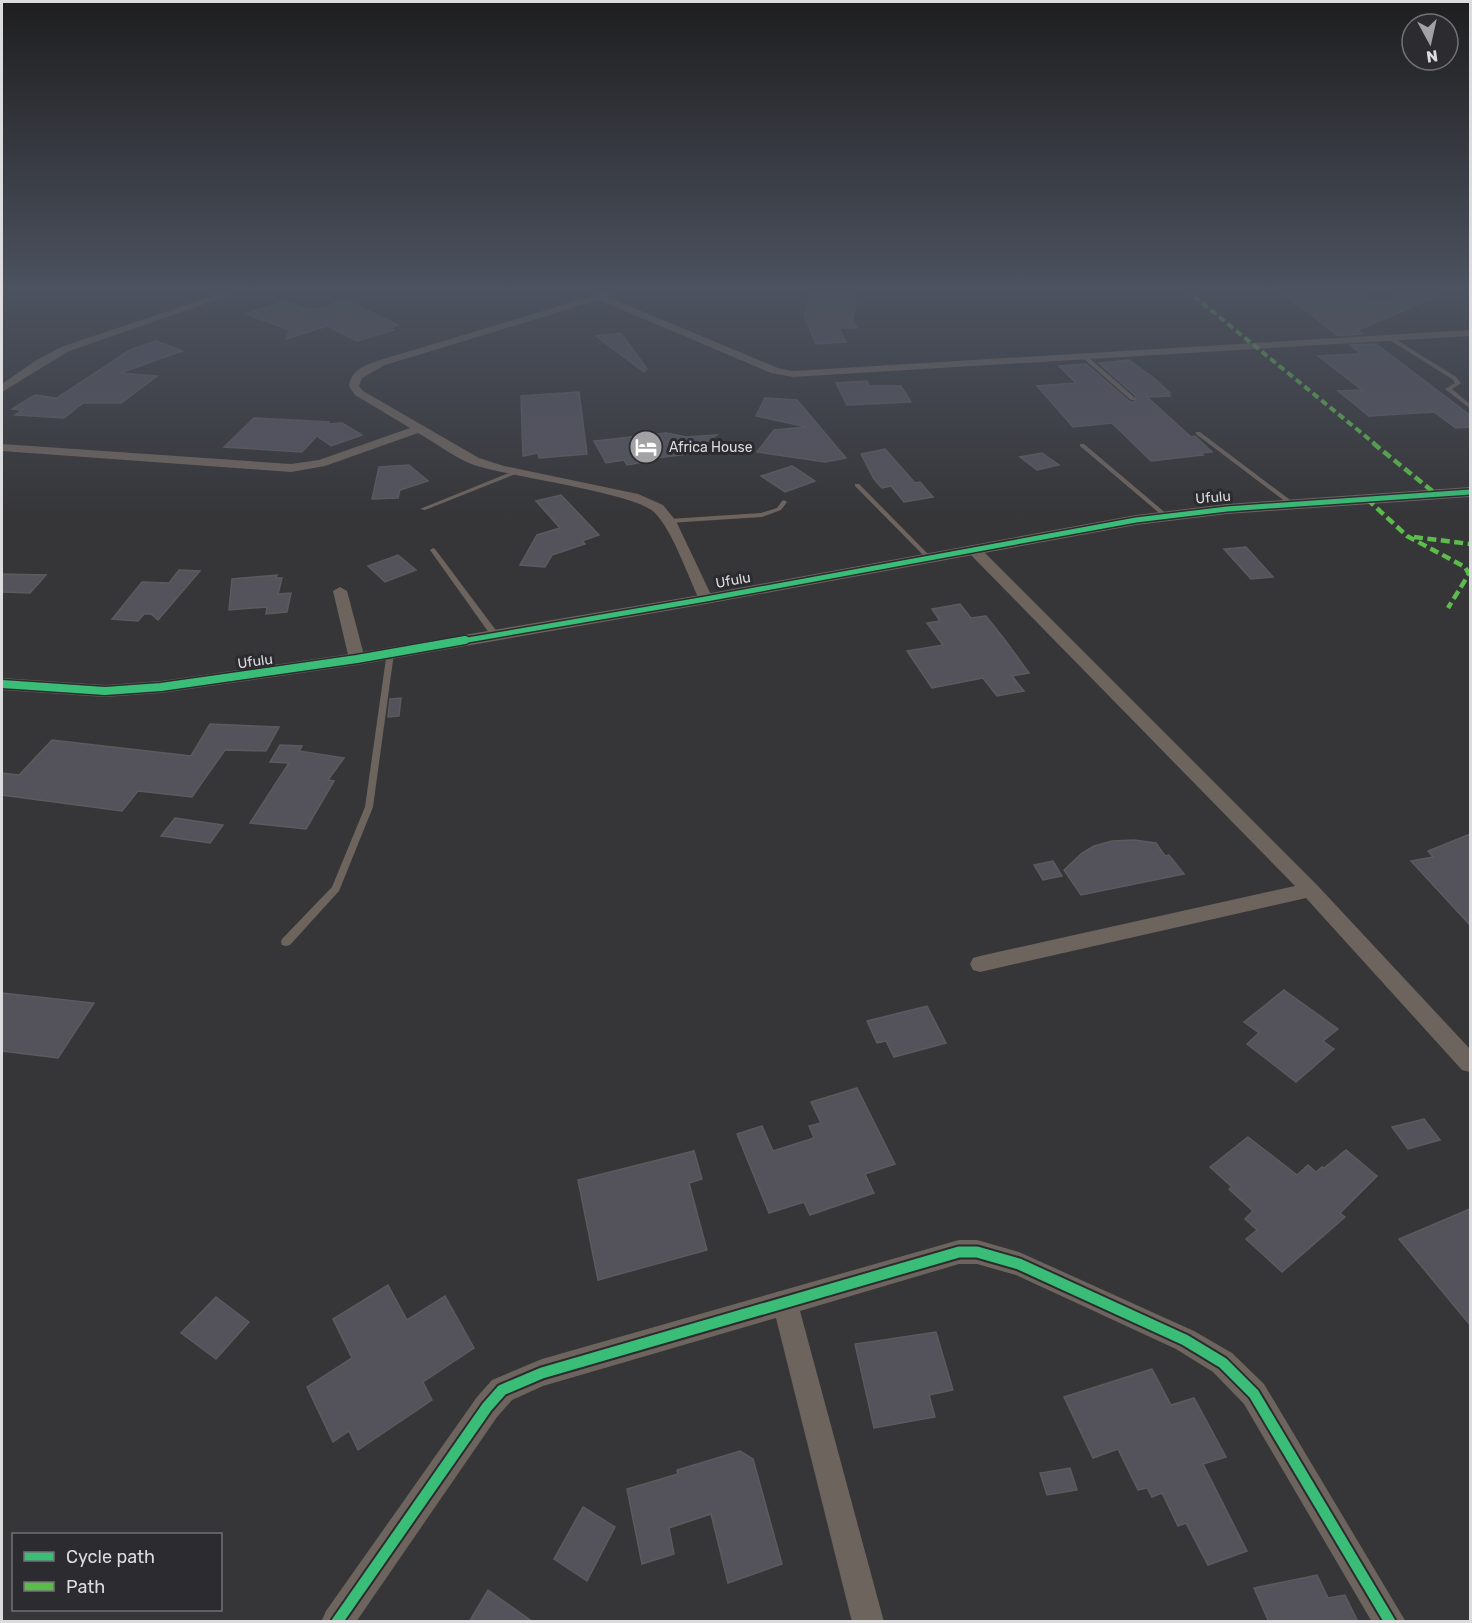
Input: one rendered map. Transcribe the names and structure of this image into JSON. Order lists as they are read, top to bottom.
{
  "streets": {
    "street": ["Ufulu"]
  },
  "places": {
    "hotel": ["Africa House"]
  },
  "legend": ["Cycle path", "Path"],
  "north": "bottom"
}
